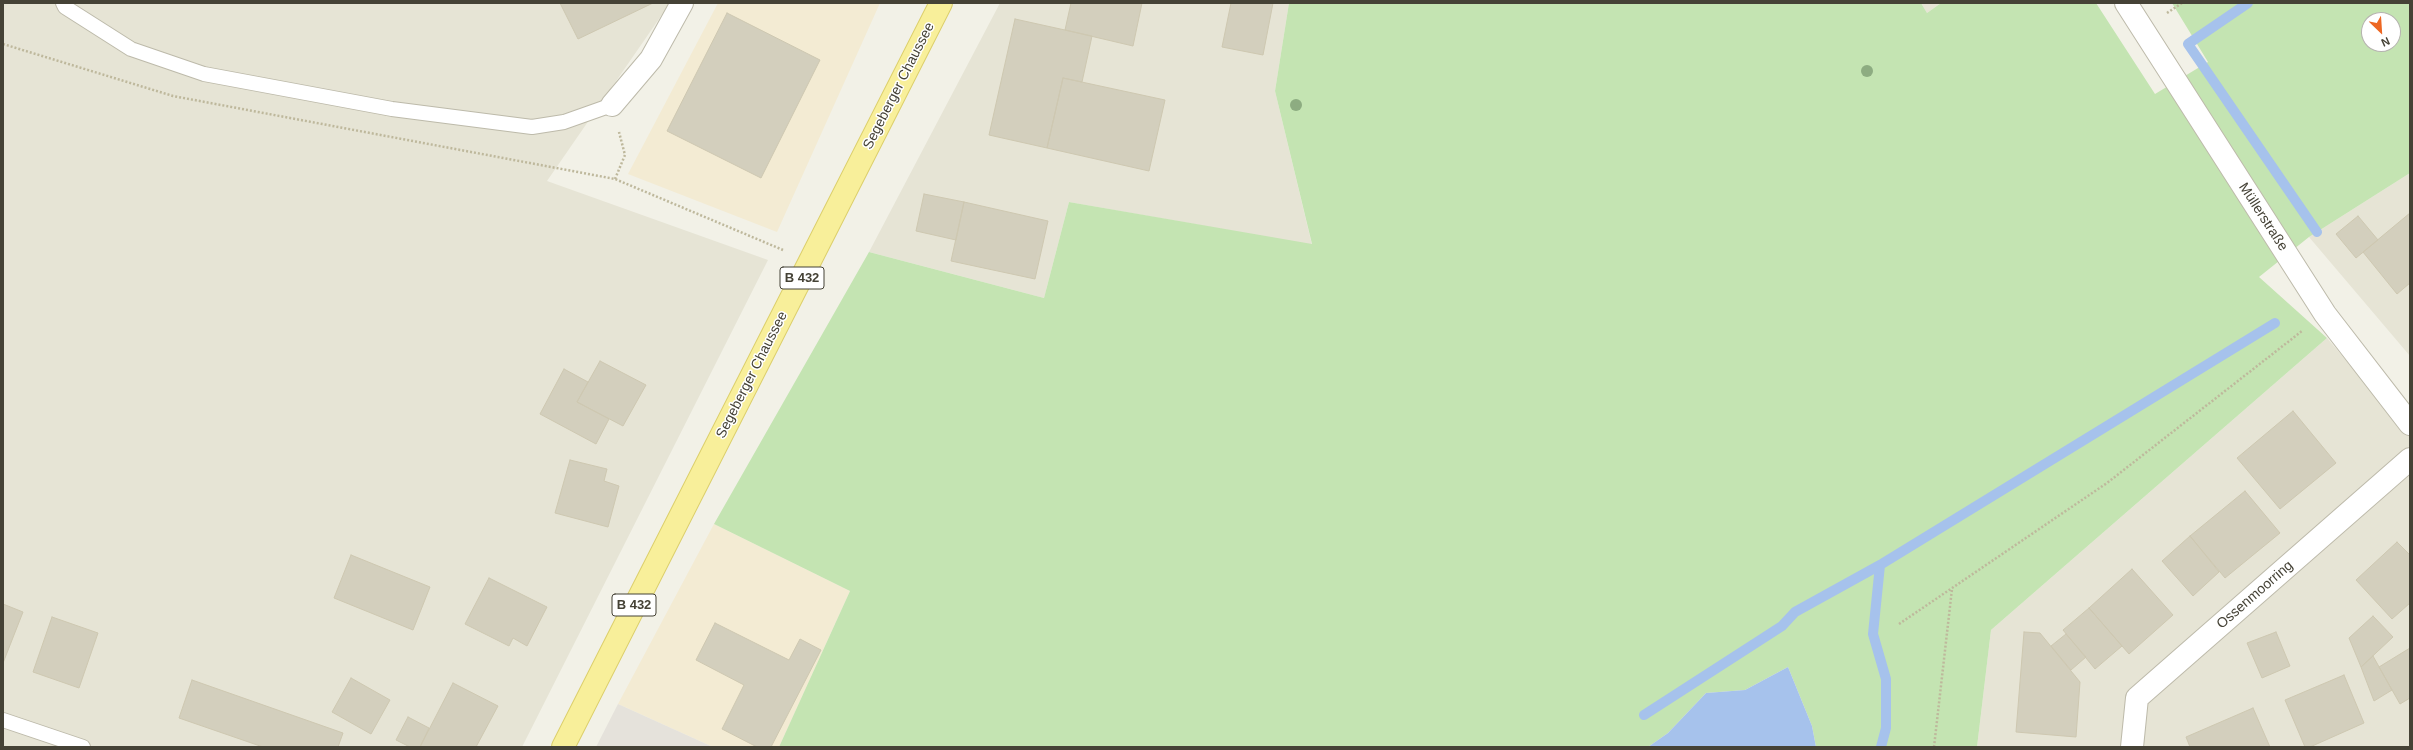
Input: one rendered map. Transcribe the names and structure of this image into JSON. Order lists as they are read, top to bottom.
{
  "streets": {
    "main road": ["Segeberger Chaussee", "B 432"],
    "street": ["Müllerstraße", "Ossenmoorring"]
  },
  "north": "bottom right"
}
